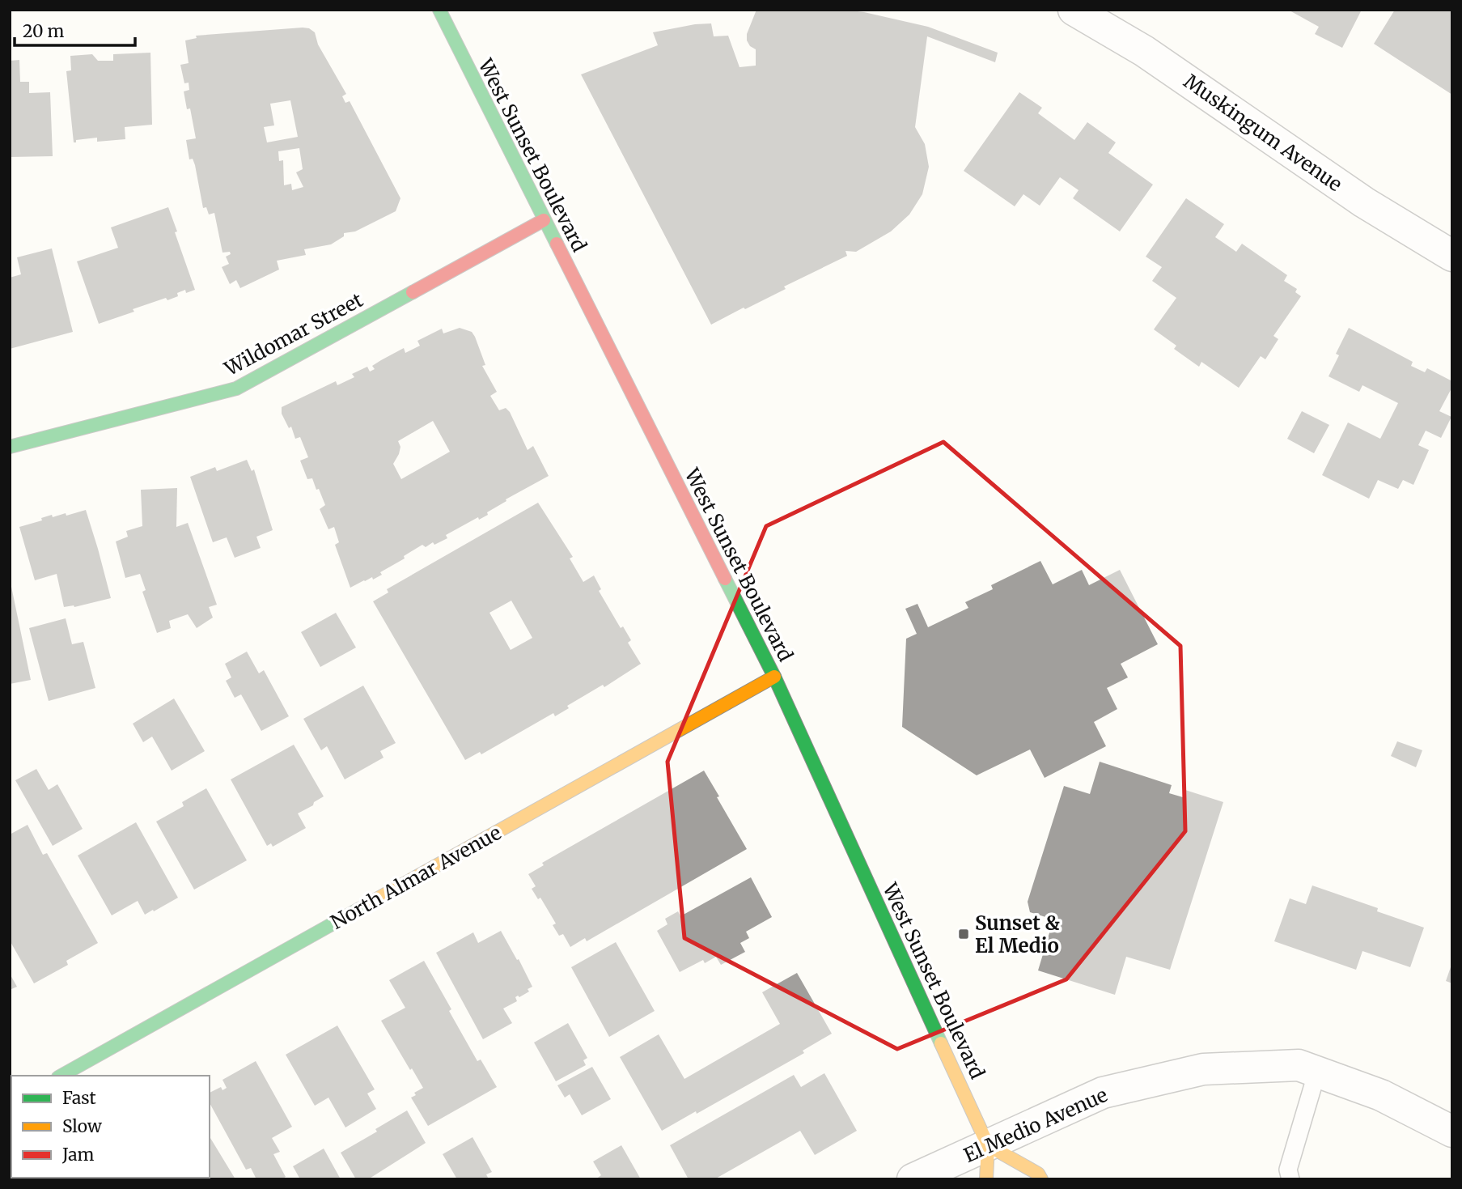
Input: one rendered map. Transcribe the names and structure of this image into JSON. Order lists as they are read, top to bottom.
{
  "streets": {
    "street": [
      "Muskingum Avenue",
      "West Sunset Boulevard",
      "Wildomar Street",
      "North Almar Avenue",
      "El Medio Avenue"
    ]
  },
  "crossings": [
    ["West Sunset Boulevard", "Wildomar Street"],
    ["West Sunset Boulevard", "North Almar Avenue"],
    ["West Sunset Boulevard", "El Medio Avenue"]
  ],
  "places": {
    "transit": ["Sunset & El Medio"]
  },
  "legend": ["Fast", "Slow", "Jam"],
  "scale_bar": "20 m"
}
